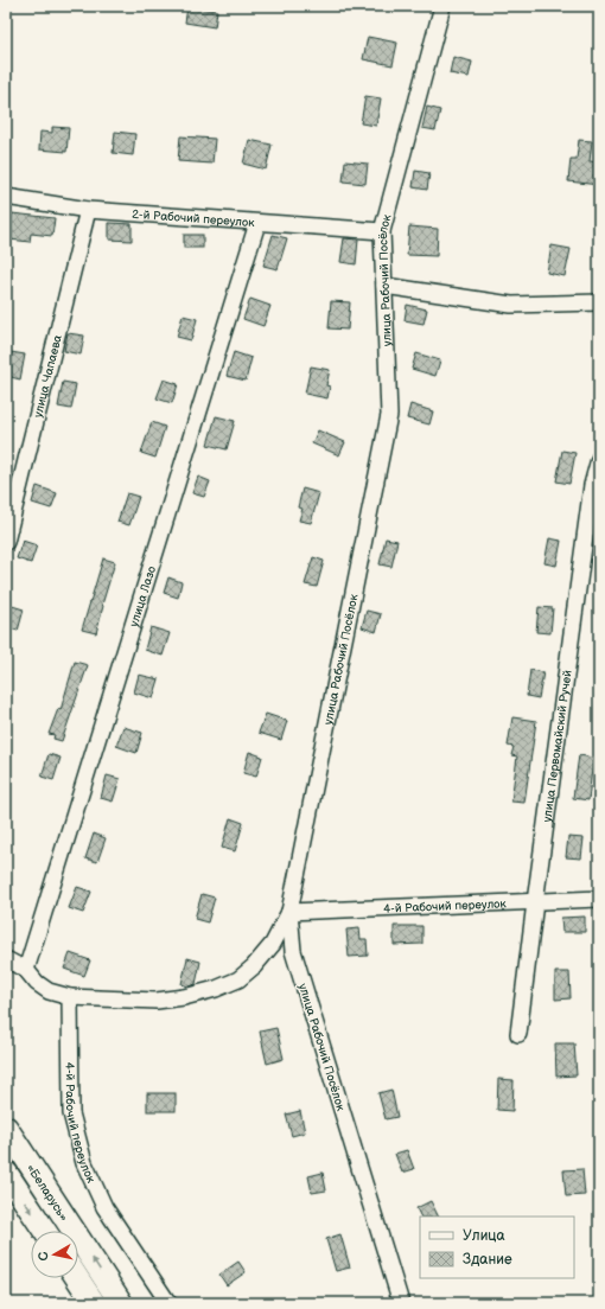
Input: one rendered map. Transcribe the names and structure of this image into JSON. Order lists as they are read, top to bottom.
{
  "streets": {
    "highway": ["«Беларусь»"],
    "street": [
      "2-й Рабочий переулок",
      "улица Рабочий Посёлок",
      "улица Чапаева",
      "улица Лазо",
      "улица Первомайский Ручей",
      "4-й Рабочий переулок"
    ]
  },
  "crossings": [
    ["2-й Рабочий переулок", "улица Рабочий Посёлок"],
    ["2-й Рабочий переулок", "улица Чапаева"],
    ["2-й Рабочий переулок", "улица Лазо"],
    ["улица Рабочий Посёлок", "4-й Рабочий переулок"],
    ["улица Первомайский Ручей", "4-й Рабочий переулок"]
  ],
  "legend": ["Улица", "Здание"],
  "north": "left"
}
